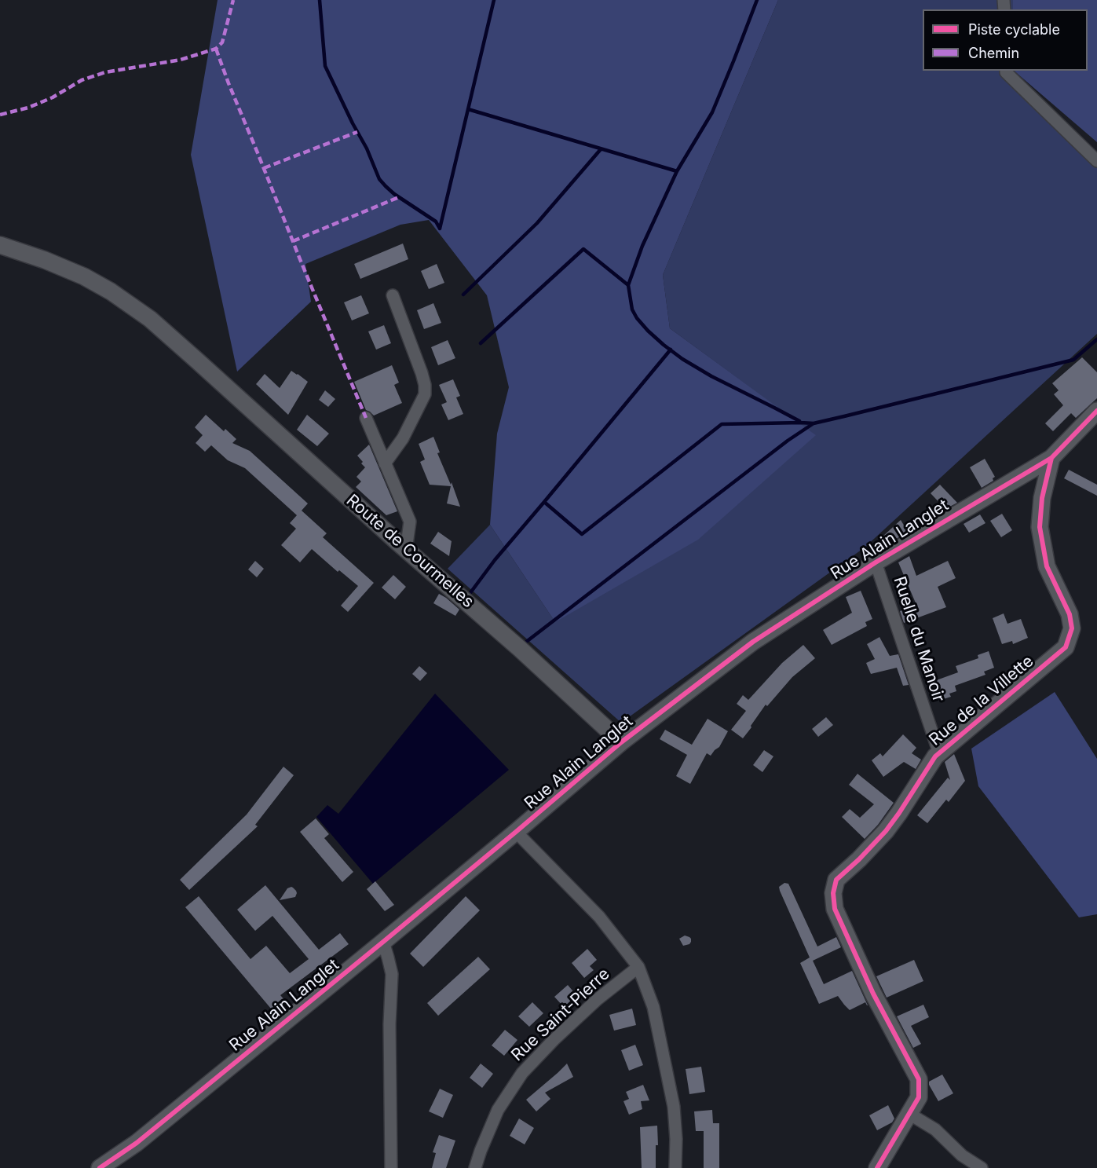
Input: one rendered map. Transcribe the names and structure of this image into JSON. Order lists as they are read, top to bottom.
{
  "streets": {
    "street": [
      "Rue Alain Langlet",
      "Route de Courmelles",
      "Ruelle du Manoir",
      "Rue de la Villette",
      "Rue Saint-Pierre"
    ]
  },
  "crossings": [
    ["Rue Alain Langlet", "Route de Courmelles"],
    ["Rue Alain Langlet", "Ruelle du Manoir"],
    ["Rue Alain Langlet", "Rue de la Villette"],
    ["Ruelle du Manoir", "Rue de la Villette"]
  ],
  "legend": ["Piste cyclable", "Chemin"]
}
